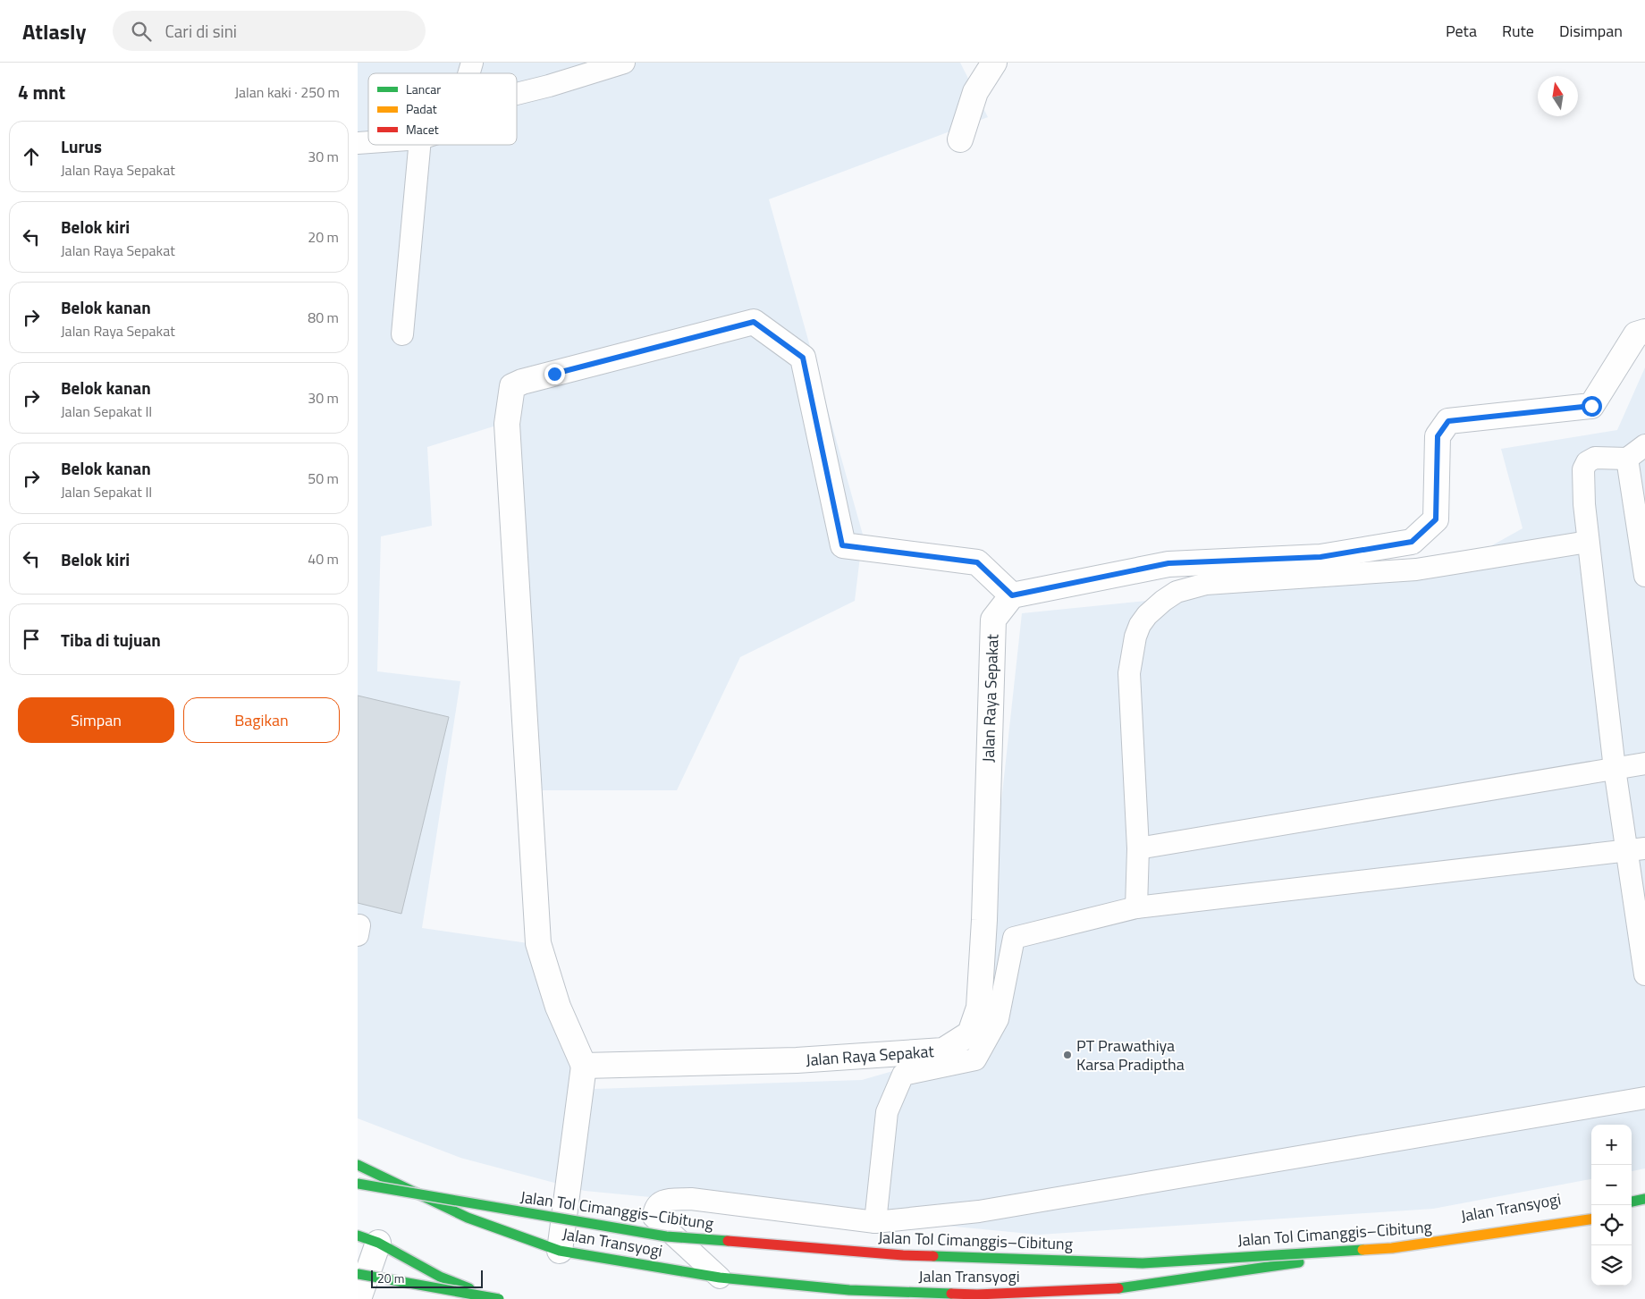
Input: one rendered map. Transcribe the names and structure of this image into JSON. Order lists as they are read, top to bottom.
{
  "streets": {
    "highway": ["Jalan Transyogi", "Jalan Tol Cimanggis–Cibitung"],
    "street": ["Jalan Raya Sepakat"]
  },
  "places": ["PT Prawathiya Karsa Pradiptha"],
  "legend": ["Lancar", "Padat", "Macet"],
  "scale_bar": "20 m",
  "north": "top",
  "page": {
    "header": "Atlasly",
    "search": "Cari di sini",
    "nav": ["Peta", "Rute", "Disimpan"],
    "heading": ["4 mnt", "Jalan kaki · 250 m"],
    "list": [
      ["Lurus", "Jalan Raya Sepakat", "30 m"],
      ["Belok kiri", "Jalan Raya Sepakat", "20 m"],
      ["Belok kanan", "Jalan Raya Sepakat", "80 m"],
      ["Belok kanan", "Jalan Sepakat II", "30 m"],
      ["Belok kanan", "Jalan Sepakat II", "50 m"],
      ["Belok kiri", "40 m"],
      "Tiba di tujuan"
    ],
    "buttons": ["Simpan", "Bagikan"],
    "map_buttons": ["+", "−"],
    "scale": "20 m"
  }
}
